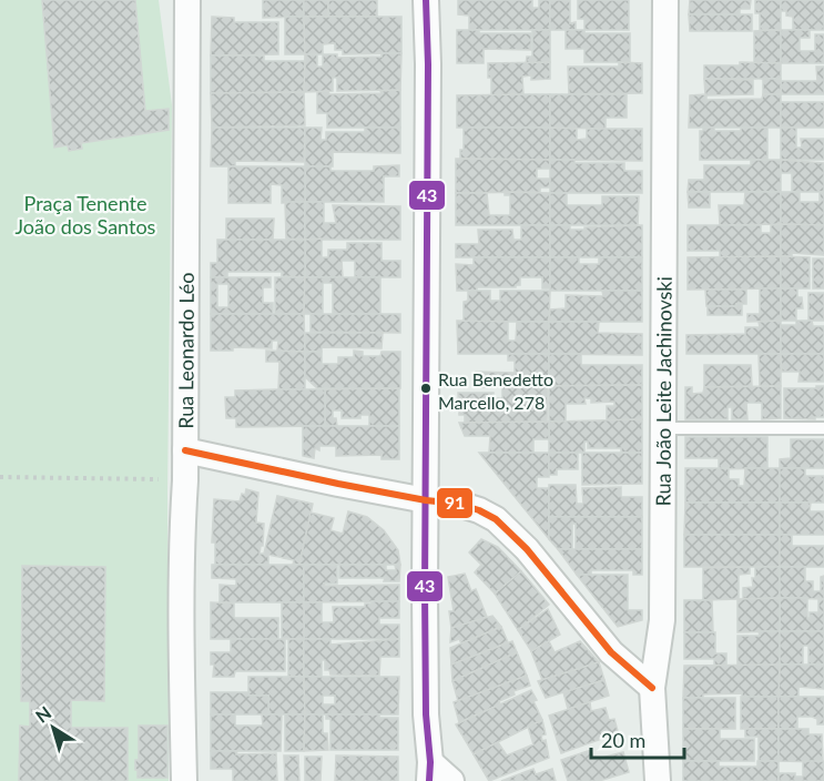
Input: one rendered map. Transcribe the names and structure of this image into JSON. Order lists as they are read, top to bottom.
{
  "streets": {
    "street": ["Rua Leonardo Léo", "Rua João Leite Jachinovski"]
  },
  "parks": ["Praça Tenente João dos Santos"],
  "places": ["Rua Benedetto Marcello, 278"],
  "lines": ["transit line 43", "transit line 91"],
  "scale_bar": "20 m",
  "north": "top left"
}
